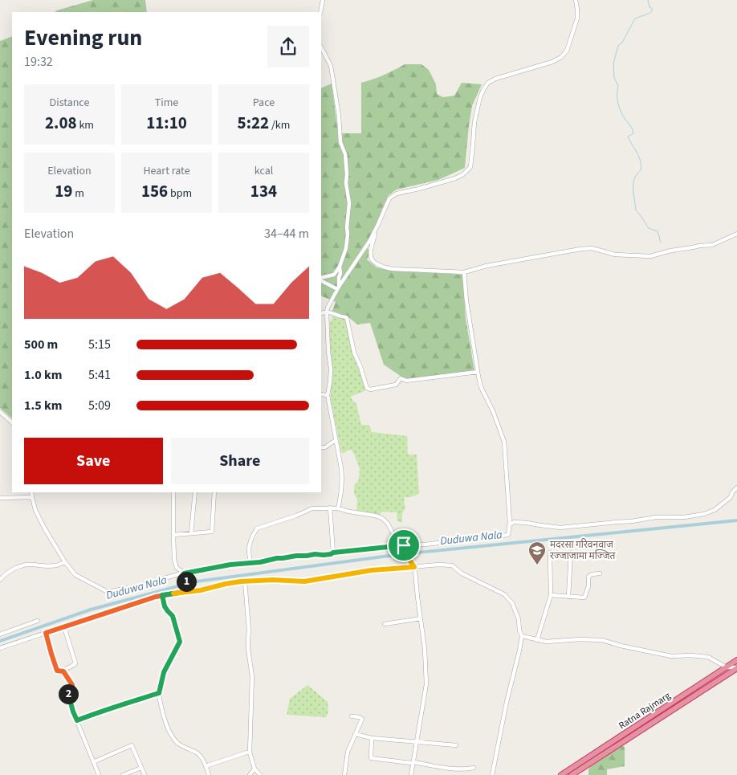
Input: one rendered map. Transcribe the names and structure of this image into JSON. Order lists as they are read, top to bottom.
{
  "streets": {
    "highway": ["Ratna Rajmarg"]
  },
  "water": ["Duduwa Nala"],
  "places": {
    "school or university": ["मदरसा गरिवनवाज रज्जाजामा मज्जित"]
  },
  "page": {
    "heading": ["Evening run", "19:32"],
    "stats": [
      ["Distance", "2.08 km"],
      ["Time", "11:10"],
      ["Pace", "5:22 /km"],
      ["Elevation", "19 m"],
      ["Heart rate", "156 bpm"],
      ["kcal", "134"]
    ],
    "chart": ["Elevation", "34–44 m"],
    "list": [
      {
        "name": "500 m",
        "note": "5:15"
      },
      {
        "name": "1.0 km",
        "note": "5:41"
      },
      {
        "name": "1.5 km",
        "note": "5:09"
      }
    ],
    "buttons": ["Save", "Share"],
    "pins": ["1", "2"]
  }
}
